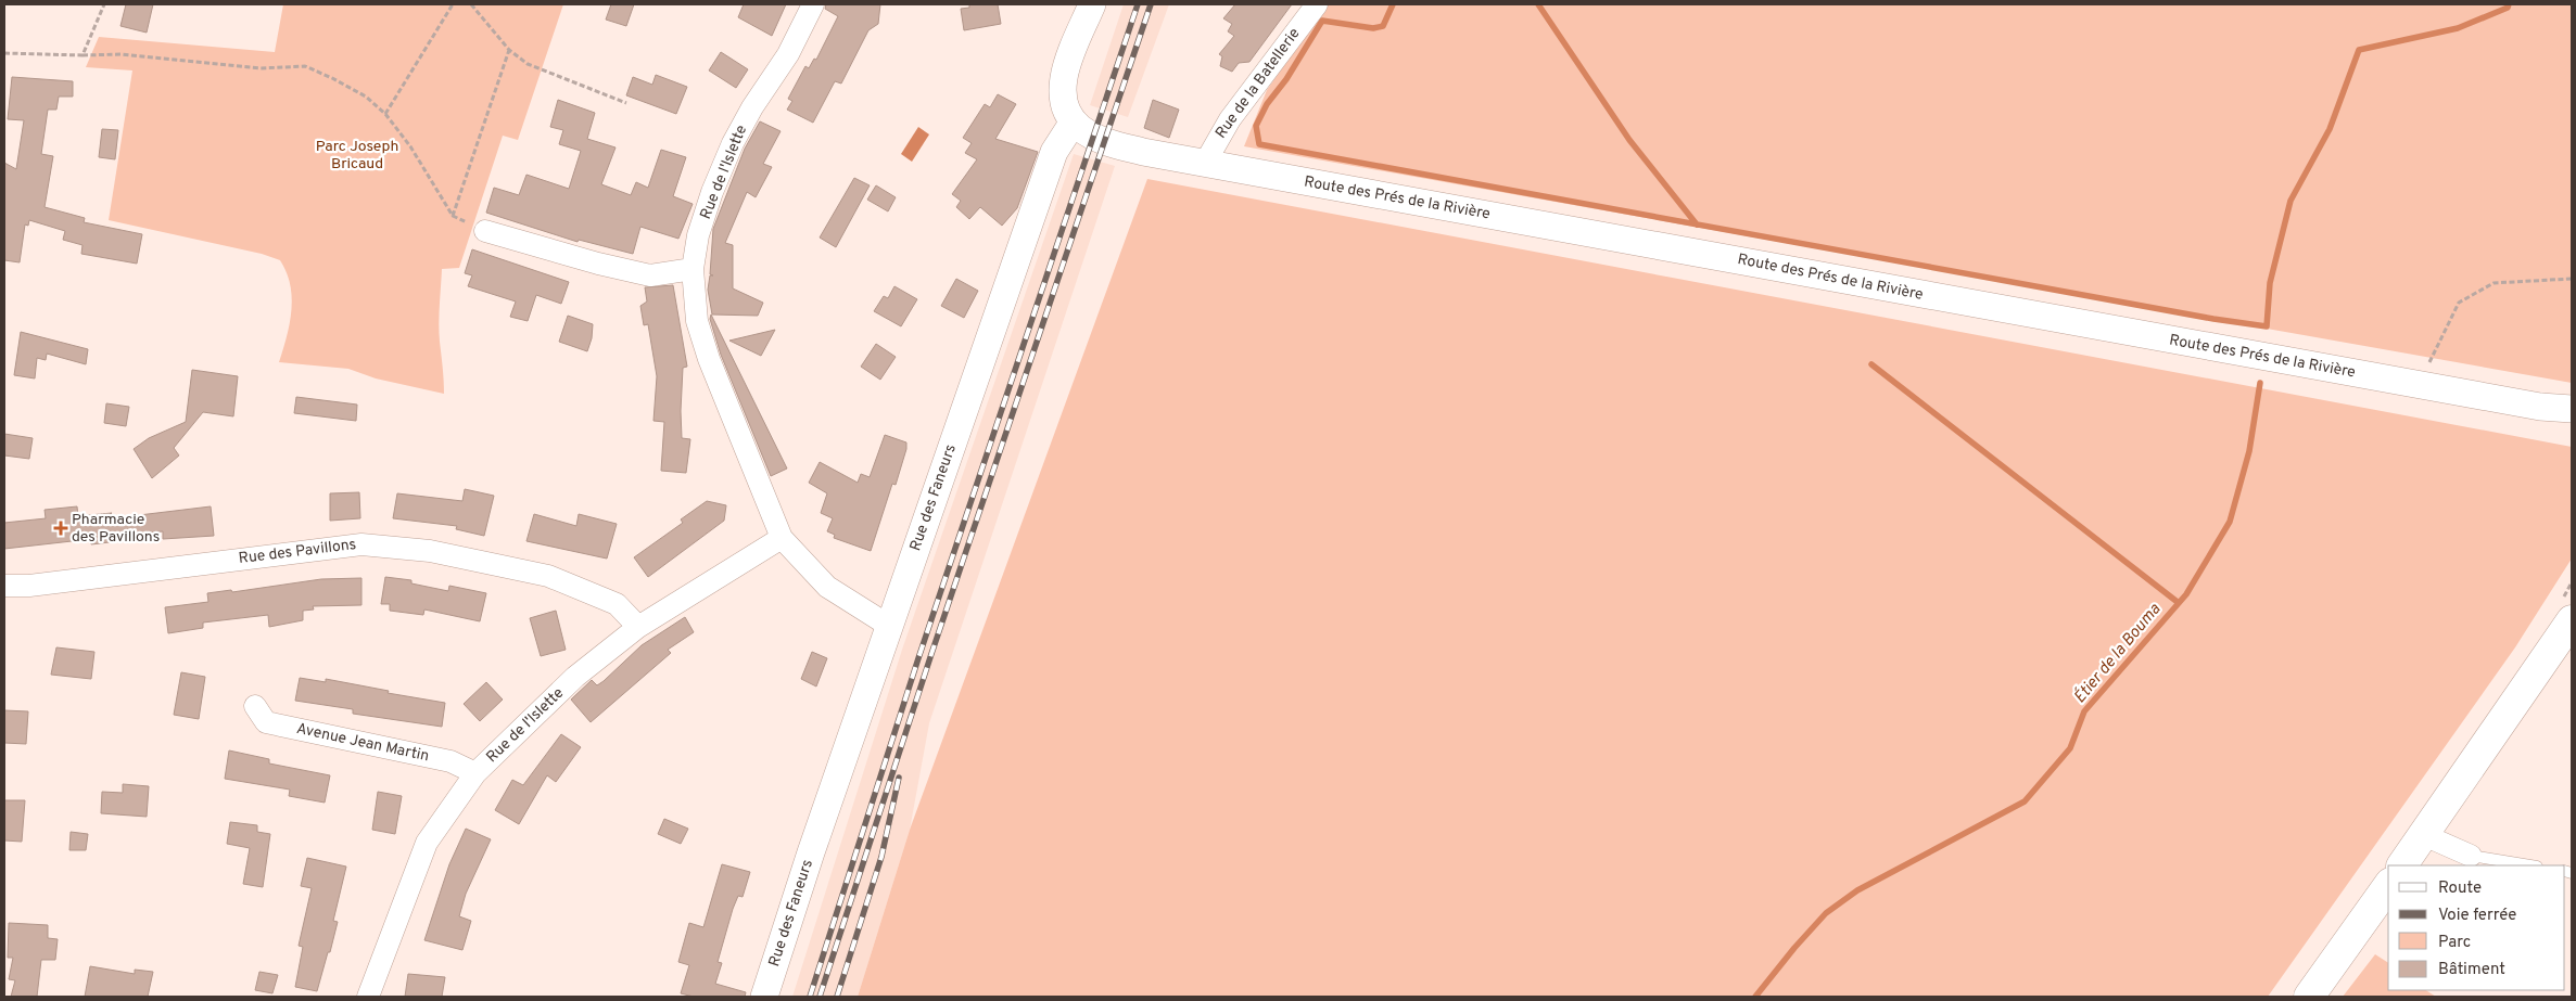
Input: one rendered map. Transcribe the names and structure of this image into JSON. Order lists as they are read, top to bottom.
{
  "streets": {
    "street": [
      "Rue de la Batellerie",
      "Rue de l'Islette",
      "Route des Prés de la Rivière",
      "Rue des Faneurs",
      "Rue des Pavillons",
      "Avenue Jean Martin"
    ]
  },
  "crossings": [
    ["Rue de la Batellerie", "Route des Prés de la Rivière"],
    ["Rue de l'Islette", "Rue des Faneurs"],
    ["Rue de l'Islette", "Rue des Pavillons"],
    ["Rue de l'Islette", "Avenue Jean Martin"],
    ["Route des Prés de la Rivière", "Rue des Faneurs"]
  ],
  "water": ["Étier de la Bouma"],
  "parks": ["Parc Joseph Bricaud"],
  "places": {
    "health": ["Pharmacie des Pavillons"]
  },
  "legend": [
    "Route",
    "Voie ferrée",
    "Parc",
    "Bâtiment"
  ]
}
